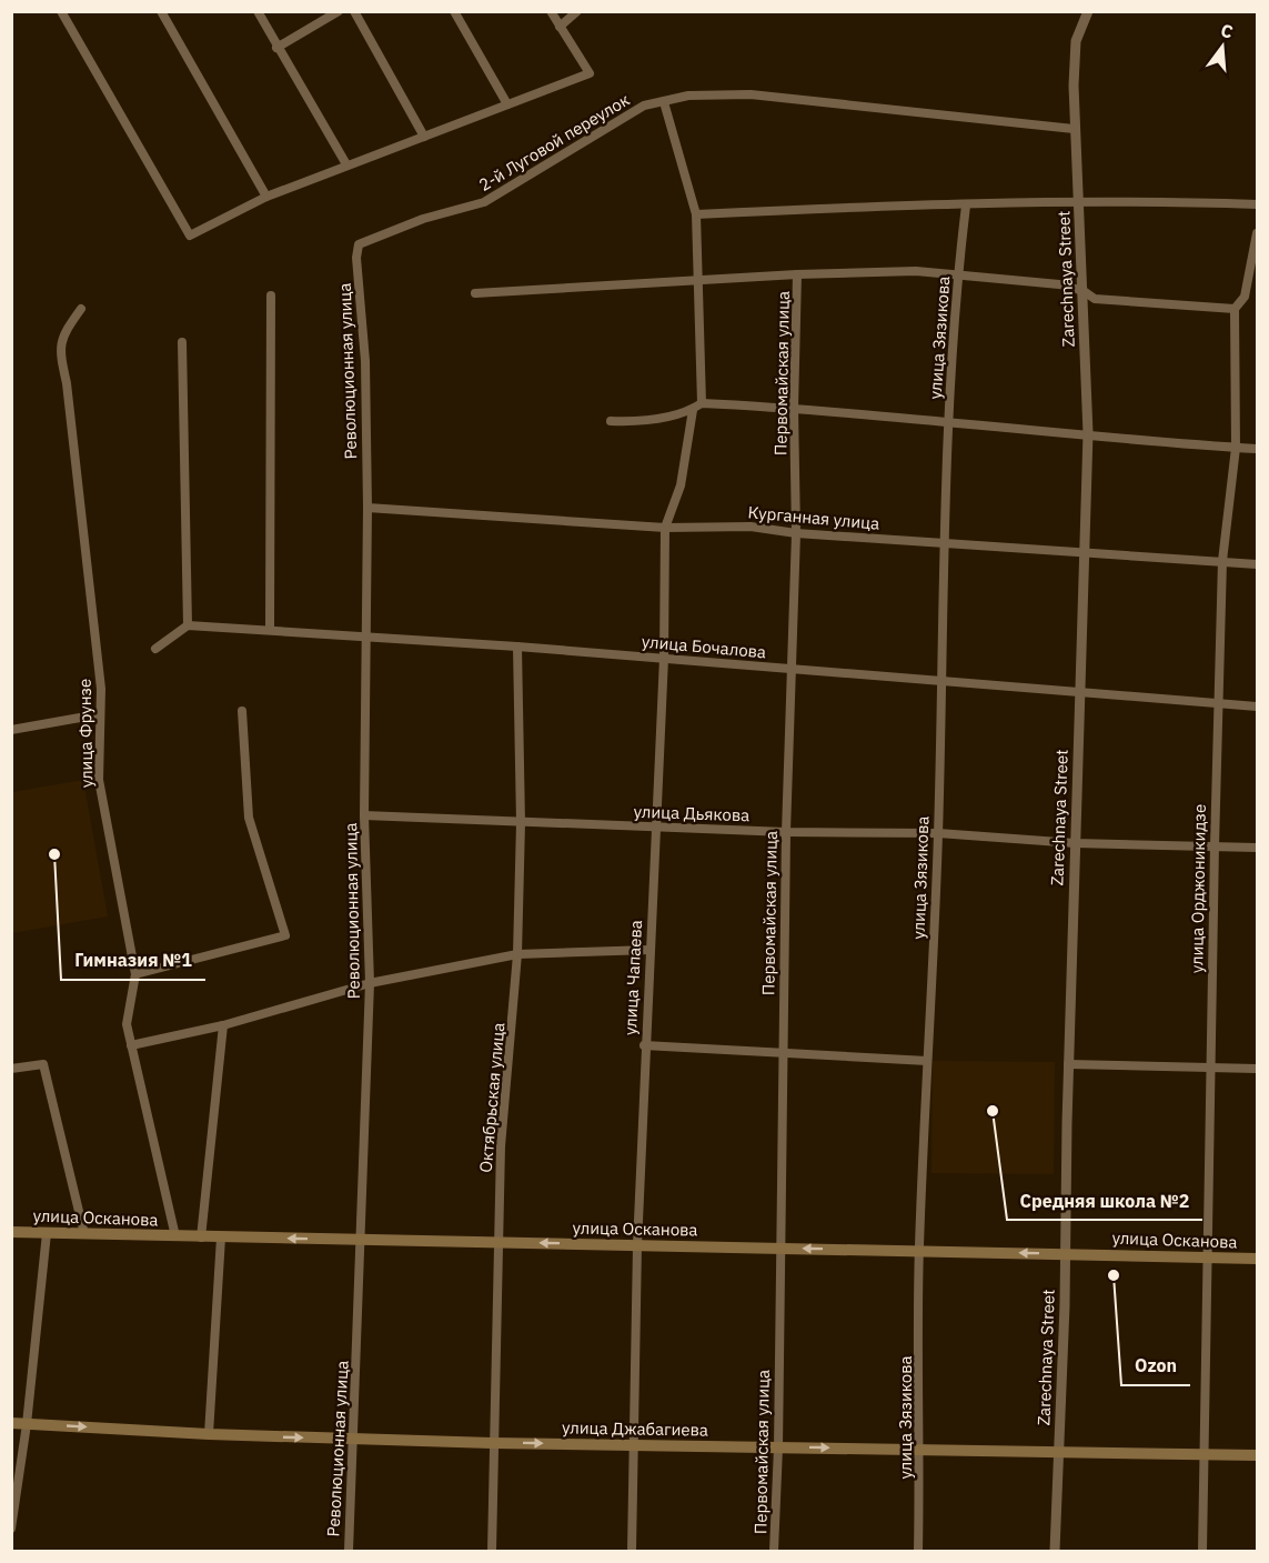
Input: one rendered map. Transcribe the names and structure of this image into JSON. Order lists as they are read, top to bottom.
{
  "streets": {
    "main road": ["улица Осканова", "улица Джабагиева"],
    "street": [
      "2-й Луговой переулок",
      "Zarechnaya Street",
      "улица Зязикова",
      "Революционная улица",
      "Первомайская улица",
      "Курганная улица",
      "улица Бочалова",
      "улица Фрунзе",
      "улица Дьякова",
      "улица Орджоникидзе",
      "улица Чапаева",
      "Октябрьская улица"
    ]
  },
  "crossings": [
    ["2-й Луговой переулок", "Zarechnaya Street"],
    ["2-й Луговой переулок", "Революционная улица"],
    ["Zarechnaya Street", "Курганная улица"],
    ["Zarechnaya Street", "улица Бочалова"],
    ["Zarechnaya Street", "улица Дьякова"],
    ["Zarechnaya Street", "улица Осканова"],
    ["Zarechnaya Street", "улица Джабагиева"],
    ["улица Зязикова", "Курганная улица"],
    ["улица Зязикова", "улица Бочалова"],
    ["улица Зязикова", "улица Дьякова"],
    ["улица Зязикова", "улица Осканова"],
    ["улица Зязикова", "улица Джабагиева"],
    ["Революционная улица", "Курганная улица"],
    ["Революционная улица", "улица Бочалова"],
    ["Революционная улица", "улица Дьякова"],
    ["Революционная улица", "улица Осканова"],
    ["Революционная улица", "улица Джабагиева"],
    ["Первомайская улица", "Курганная улица"],
    ["Первомайская улица", "улица Бочалова"],
    ["Первомайская улица", "улица Дьякова"],
    ["Первомайская улица", "улица Осканова"],
    ["Первомайская улица", "улица Джабагиева"],
    ["Курганная улица", "улица Орджоникидзе"],
    ["Курганная улица", "улица Чапаева"],
    ["улица Бочалова", "улица Орджоникидзе"],
    ["улица Бочалова", "улица Чапаева"],
    ["улица Бочалова", "Октябрьская улица"],
    ["улица Фрунзе", "улица Осканова"],
    ["улица Дьякова", "улица Орджоникидзе"],
    ["улица Дьякова", "улица Чапаева"],
    ["улица Дьякова", "Октябрьская улица"],
    ["улица Орджоникидзе", "улица Осканова"],
    ["улица Орджоникидзе", "улица Джабагиева"],
    ["улица Чапаева", "улица Осканова"],
    ["улица Чапаева", "улица Джабагиева"],
    ["Октябрьская улица", "улица Осканова"],
    ["Октябрьская улица", "улица Джабагиева"]
  ],
  "one_way": ["улица Осканова", "улица Джабагиева"],
  "places": ["Гимназия №1", "Средняя школа №2", "Ozon"],
  "north": "top"
}
